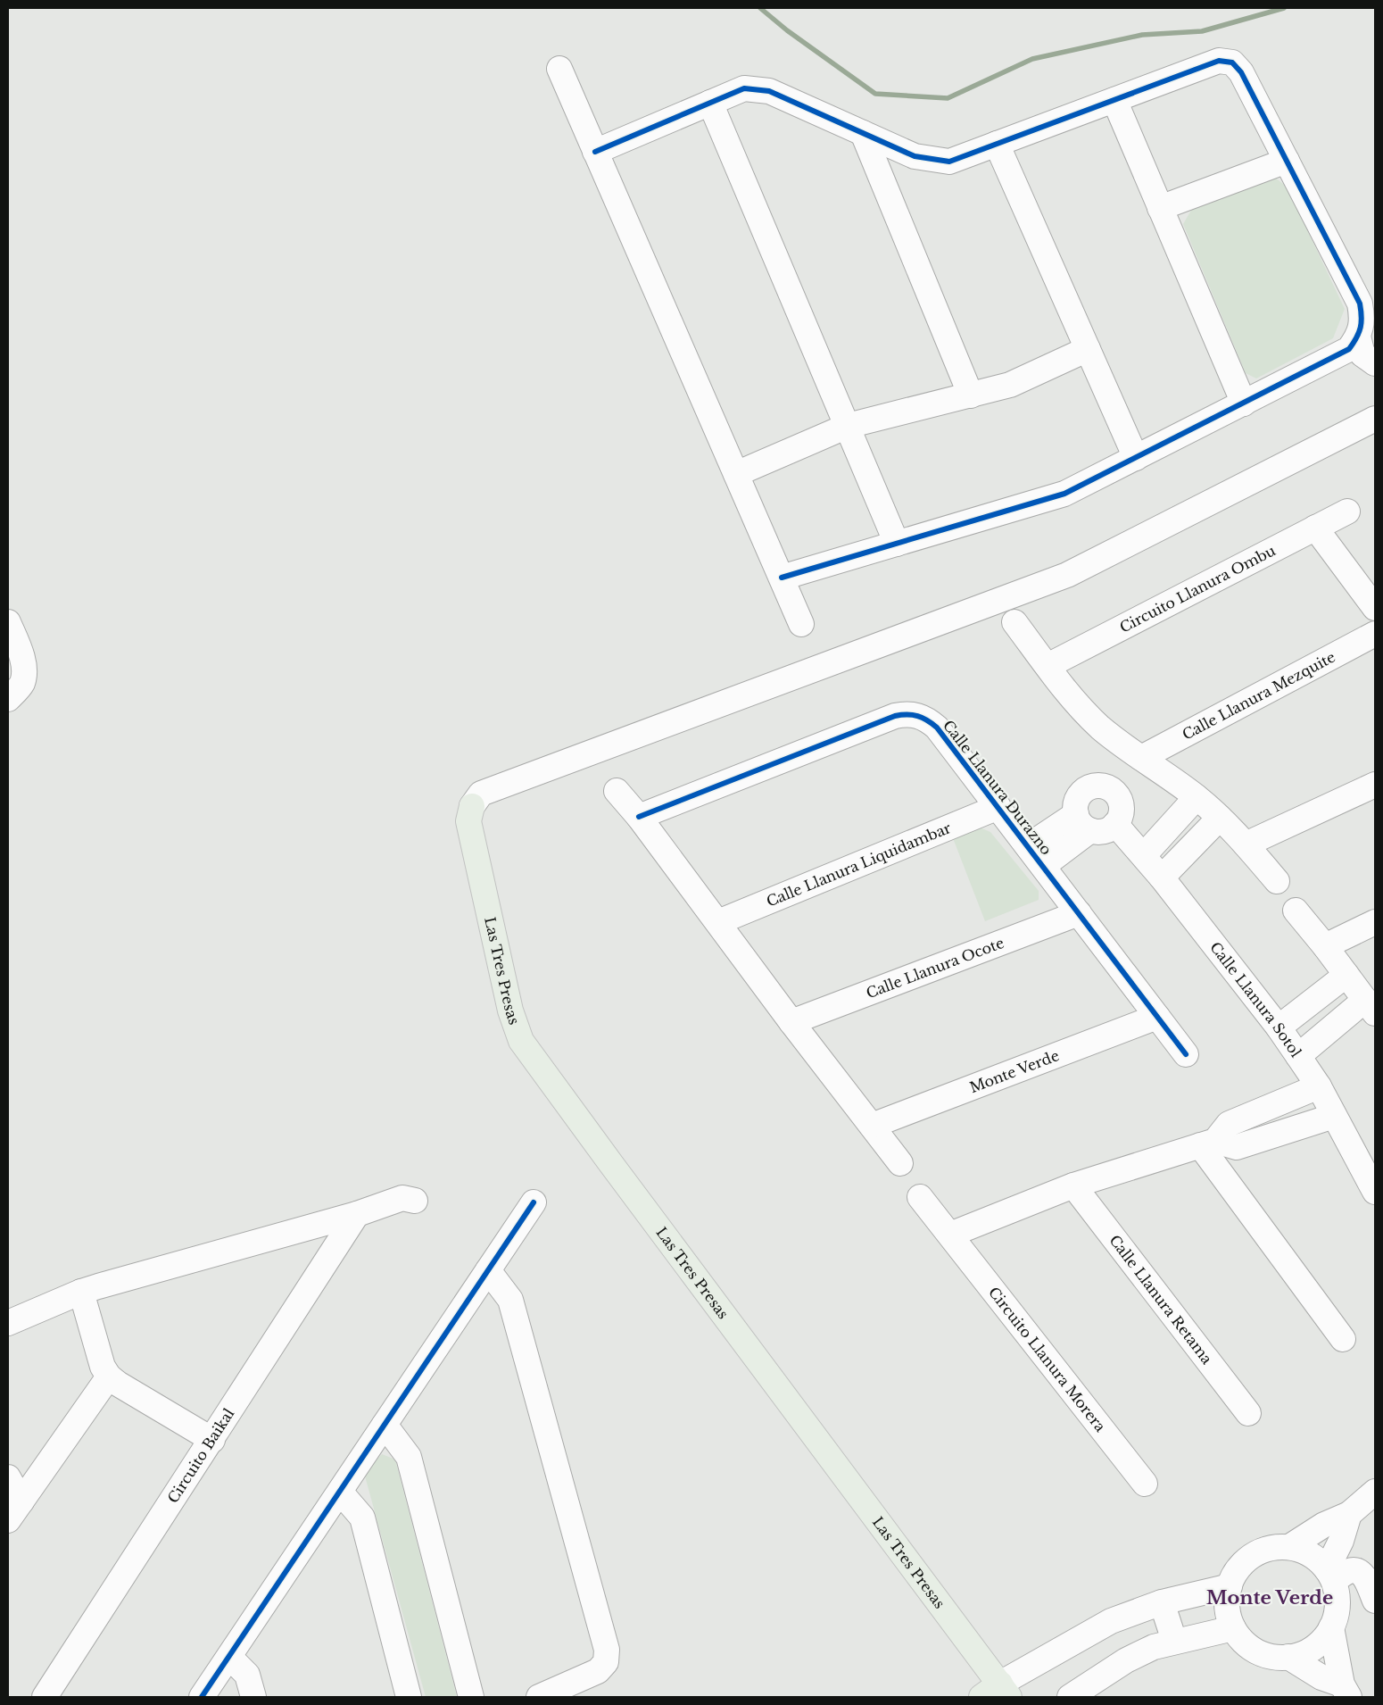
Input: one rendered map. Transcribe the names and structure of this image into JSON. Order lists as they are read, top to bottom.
{
  "streets": {
    "main road": ["Las Tres Presas"],
    "street": [
      "Circuito Llanura Ombu",
      "Calle Llanura Mezquite",
      "Calle Llanura Durazno",
      "Calle Llanura Liquidambar",
      "Calle Llanura Ocote",
      "Calle Llanura Sotol",
      "Monte Verde",
      "Calle Llanura Retama",
      "Circuito Llanura Morera",
      "Circuito Baikal"
    ]
  },
  "crossings": [
    ["Calle Llanura Durazno", "Calle Llanura Liquidambar"],
    ["Calle Llanura Durazno", "Calle Llanura Ocote"],
    ["Calle Llanura Durazno", "Monte Verde"]
  ],
  "districts": ["Monte Verde"]
}
